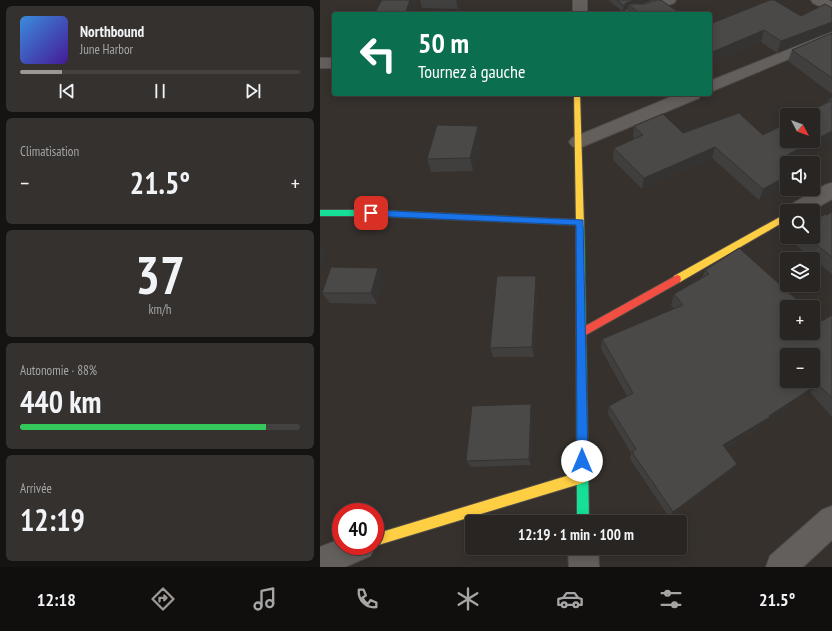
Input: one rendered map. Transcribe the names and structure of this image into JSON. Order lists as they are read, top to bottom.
{
  "north": "bottom right",
  "page": {
    "turn": ["50 m", "Tournez à gauche"],
    "song": ["Northbound", "June Harbor"],
    "map_buttons": ["+", "−"],
    "tile": [
      "Climatisation",
      ["37", "km/h"],
      ["Autonomie · 88%", "440 km"],
      ["Arrivée", "12:19"]
    ],
    "heat": ["−", "21.5°", "+"],
    "limit": "40",
    "trip": "12:19 · 1 min · 100 m",
    "tabs": ["12:18", "21.5°"]
  }
}
